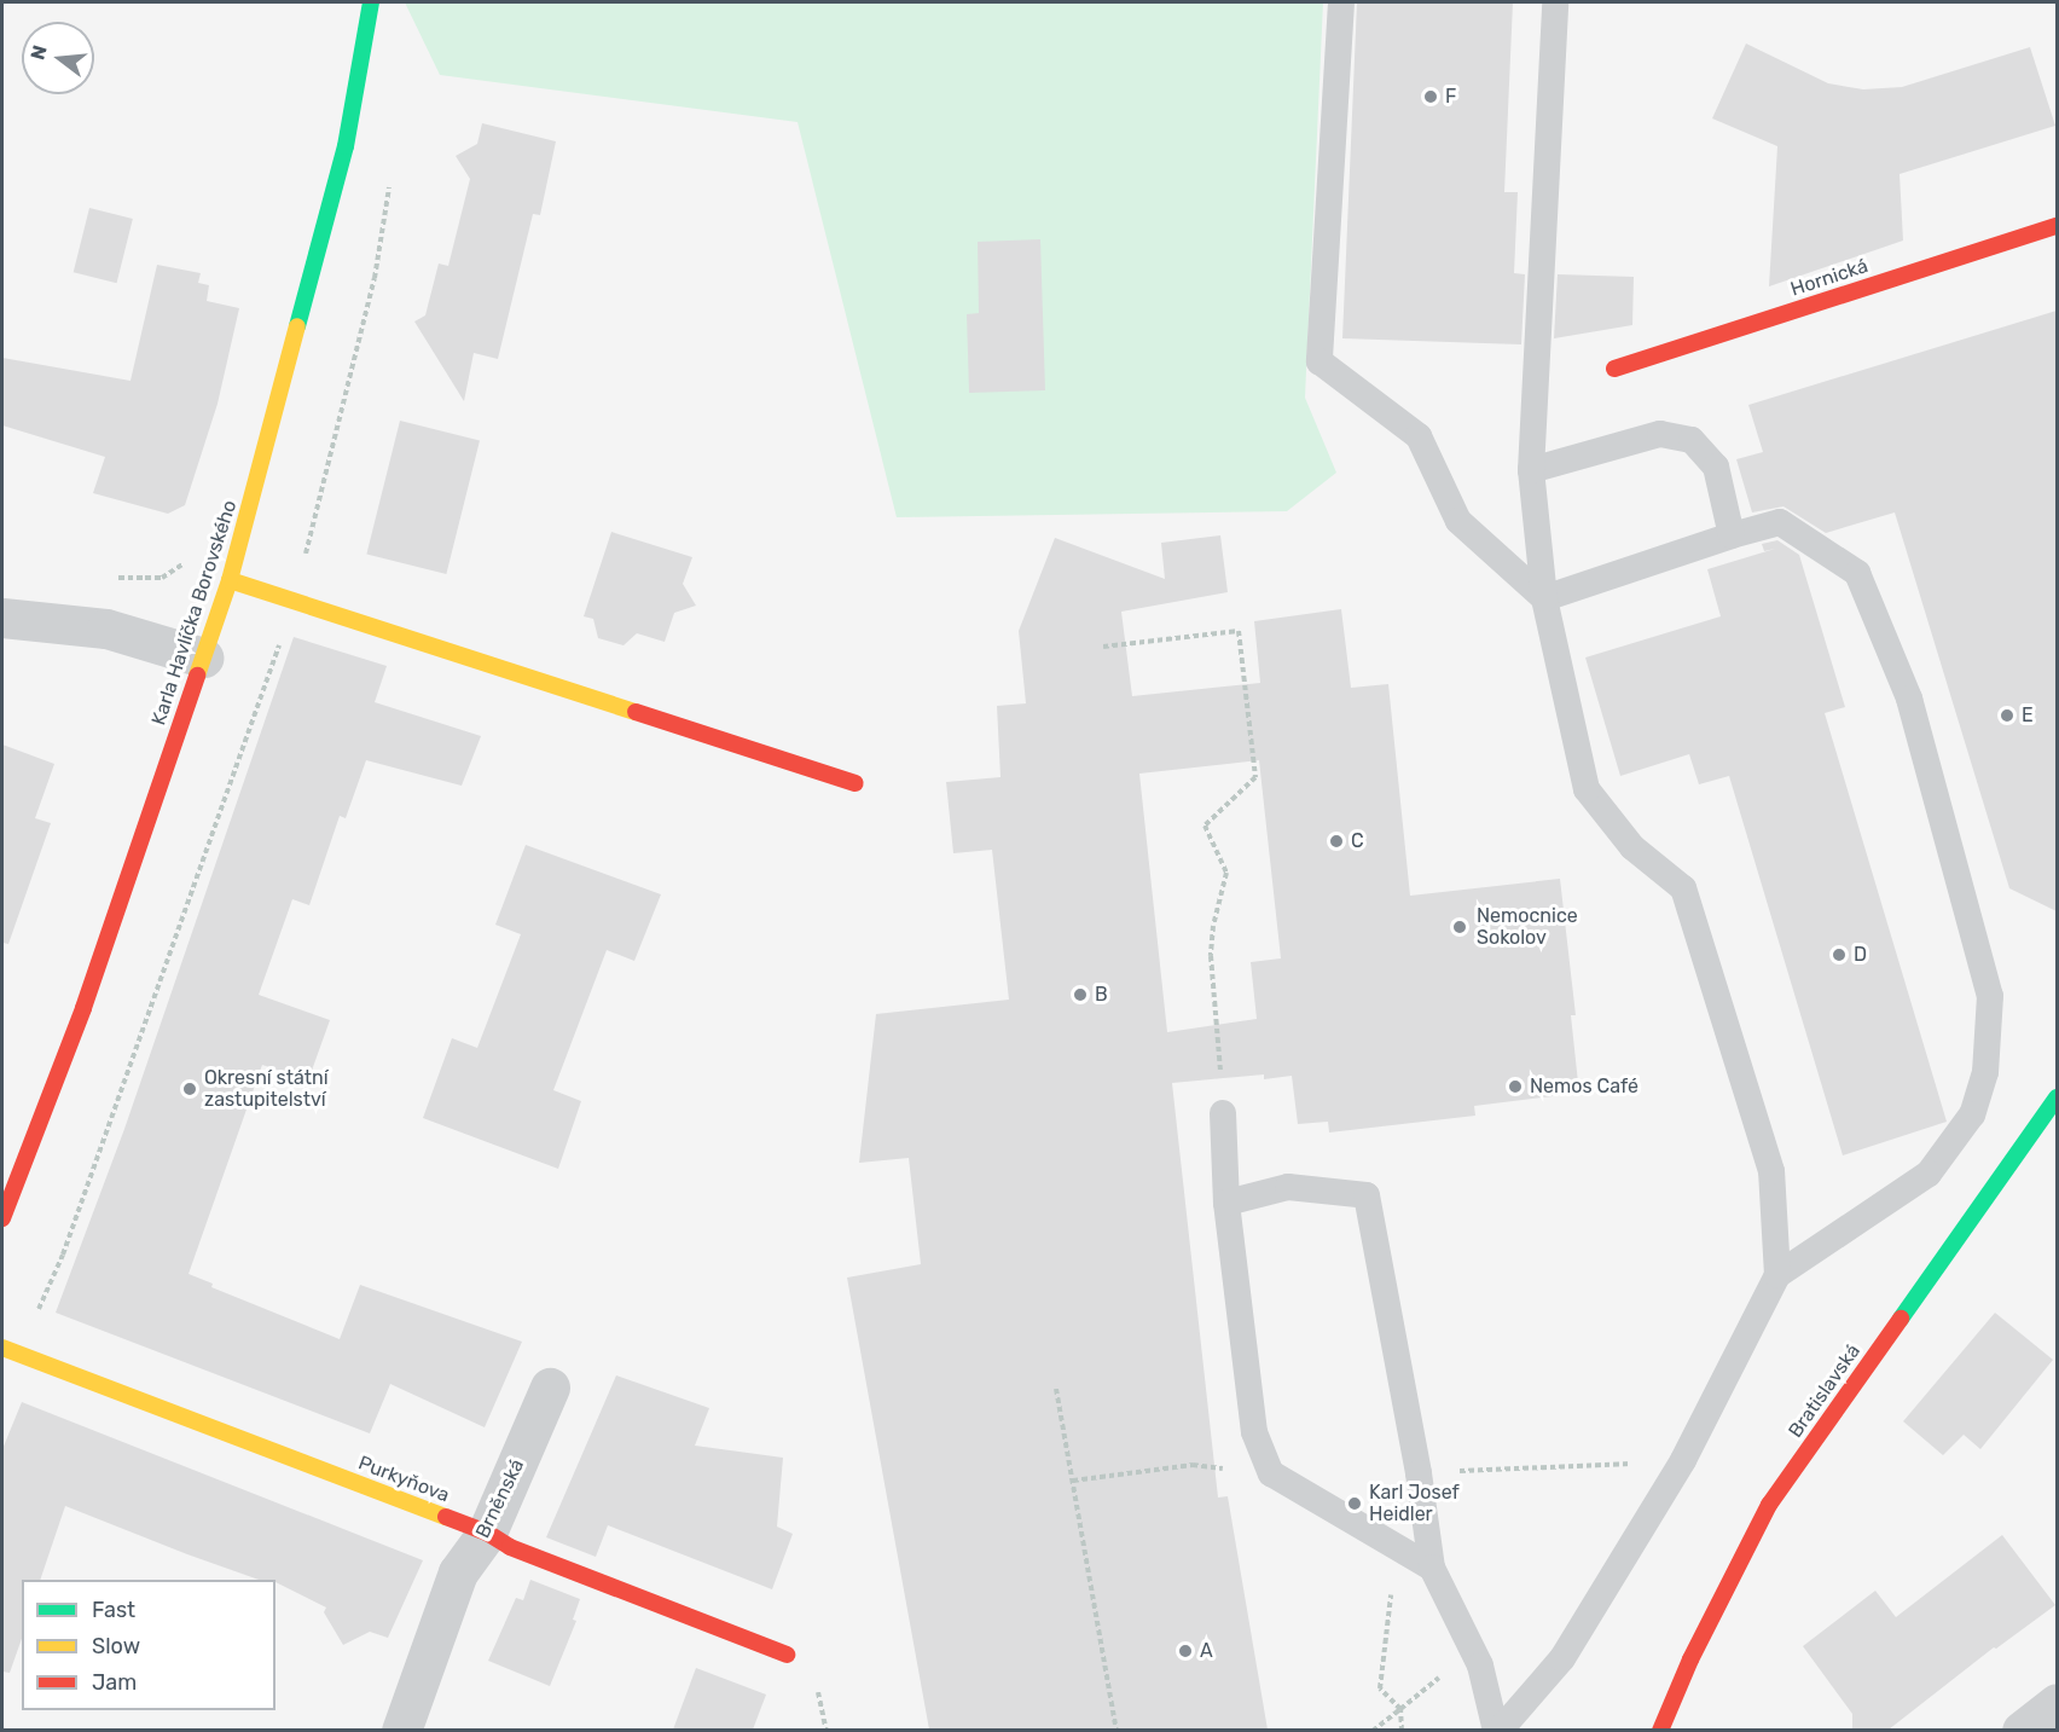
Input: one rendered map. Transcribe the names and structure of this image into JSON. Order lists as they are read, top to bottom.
{
  "streets": {
    "street": [
      "Hornická",
      "Karla Havlíčka Borovského",
      "Bratislavská",
      "Purkyňova",
      "Brněnská"
    ]
  },
  "crossings": [
    ["Purkyňova", "Brněnská"]
  ],
  "places": [
    "F",
    "E",
    "C",
    "Nemocnice Sokolov",
    "D",
    "B",
    "Nemos Café",
    "Okresní státní zastupitelství",
    "Karl Josef Heidler",
    "A"
  ],
  "legend": ["Fast", "Slow", "Jam"],
  "north": "left"
}
